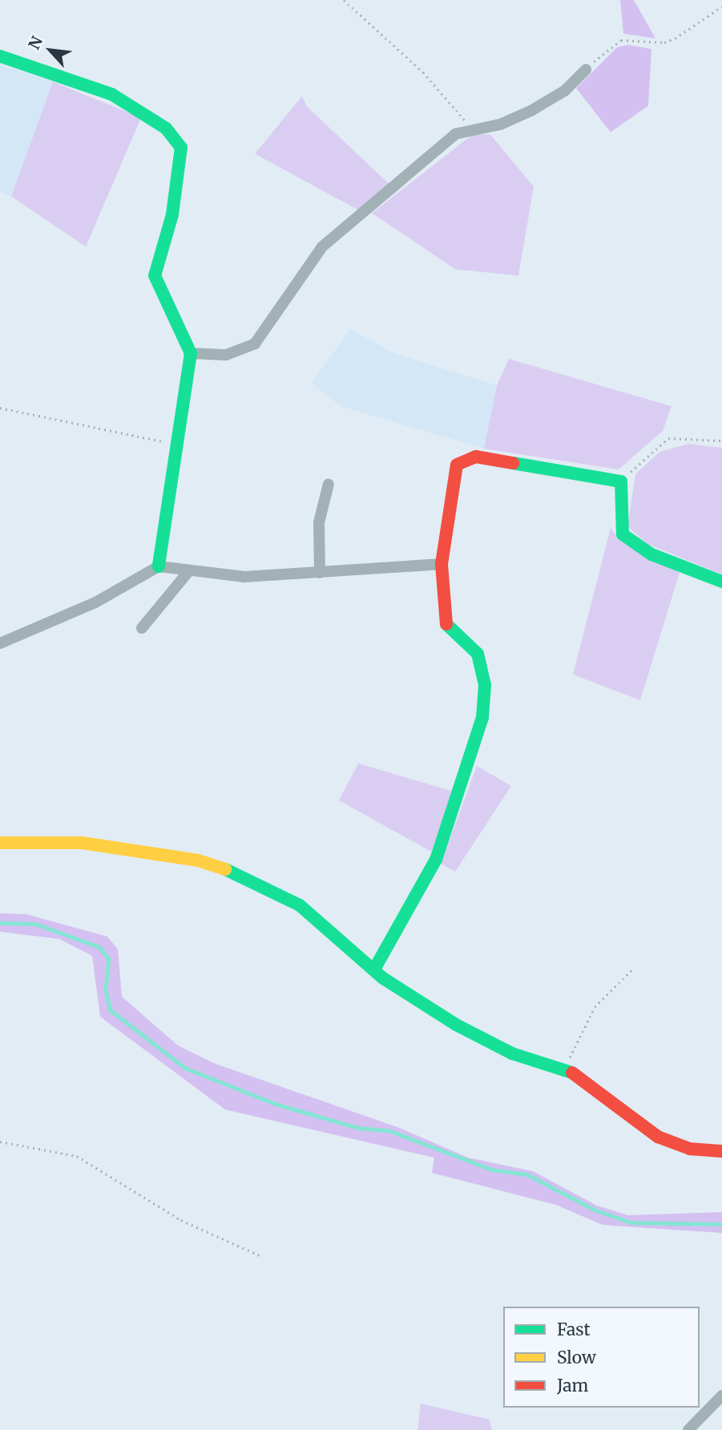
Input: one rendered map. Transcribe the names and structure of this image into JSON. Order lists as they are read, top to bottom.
{
  "legend": ["Fast", "Slow", "Jam"],
  "north": "top left"
}
